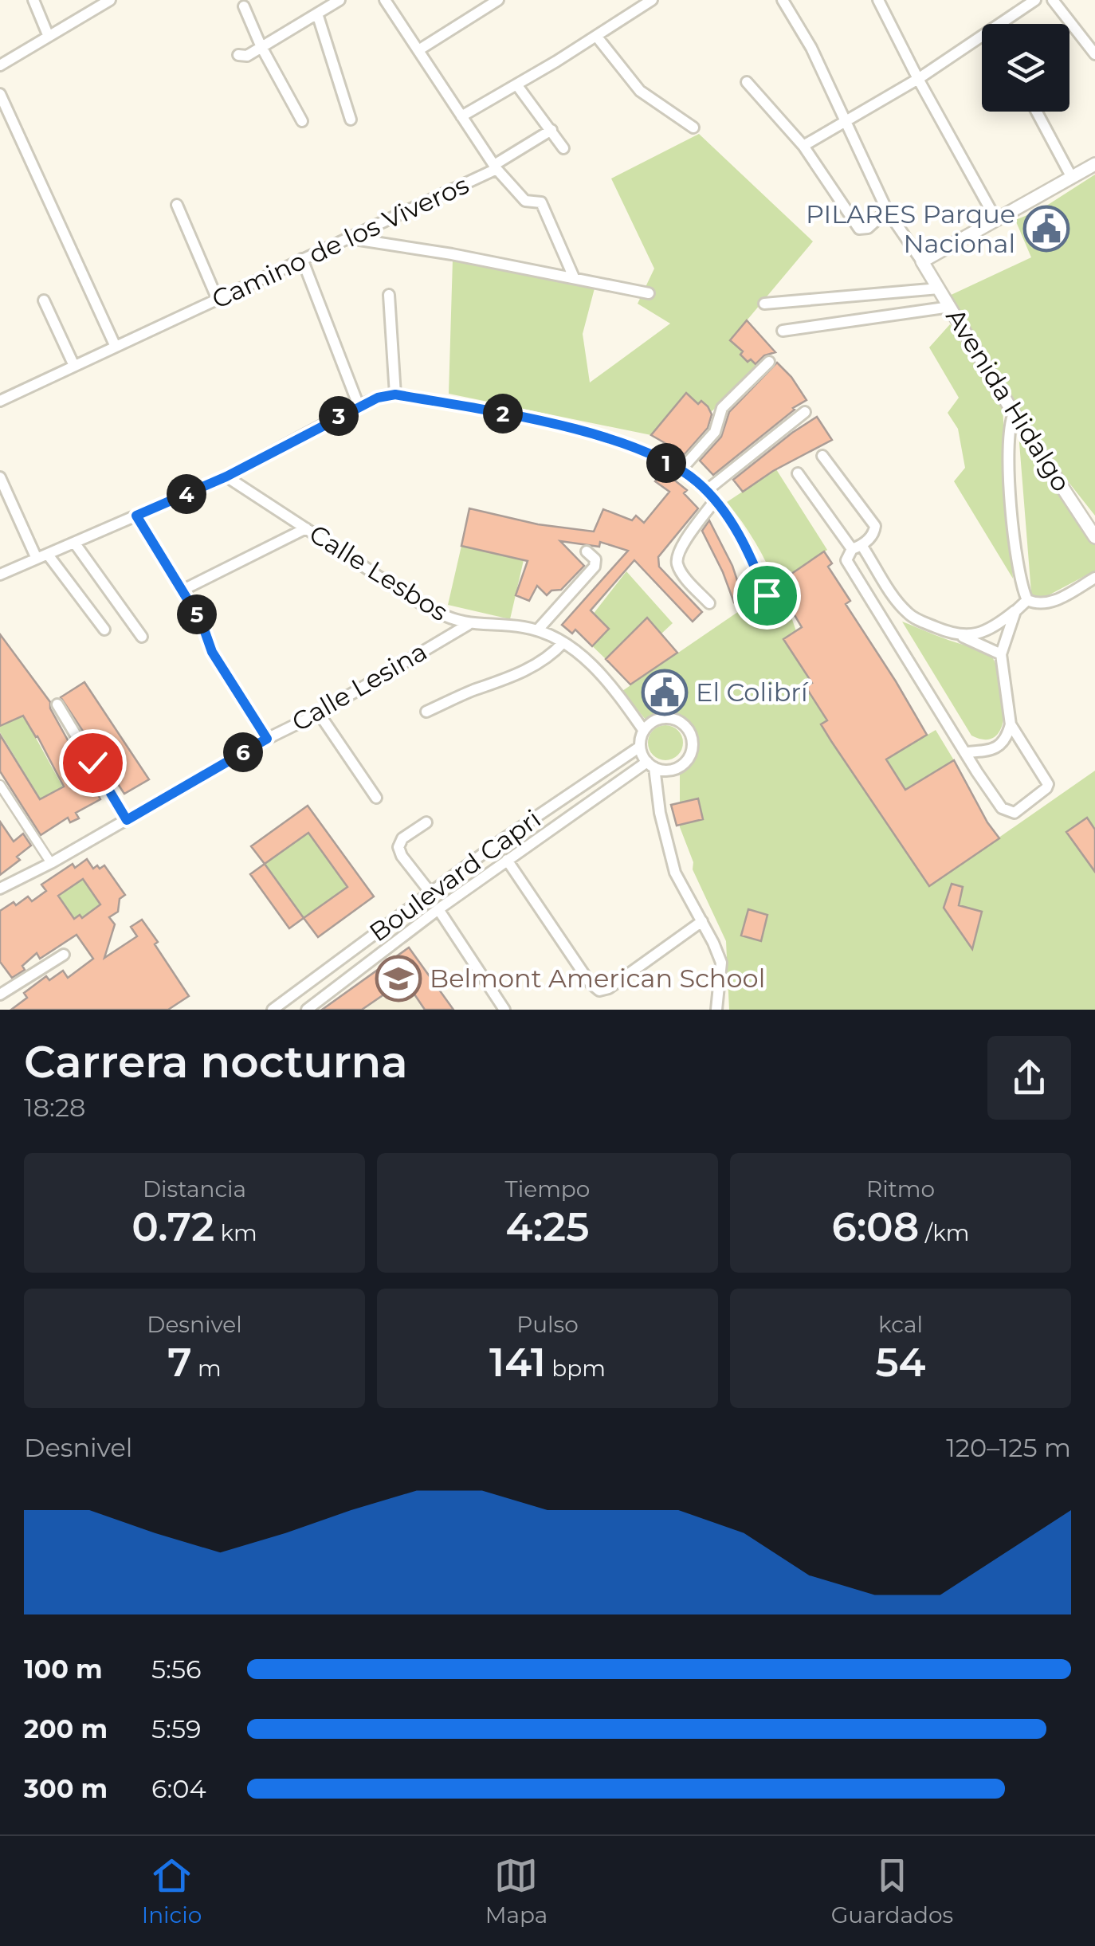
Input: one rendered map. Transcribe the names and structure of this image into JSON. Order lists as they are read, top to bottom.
{
  "streets": {
    "street": [
      "Camino de los Viveros",
      "Avenida Hidalgo",
      "Calle Lesbos",
      "Calle Lesina",
      "Boulevard Capri"
    ]
  },
  "crossings": [
    ["Calle Lesbos", "Calle Lesina"],
    ["Calle Lesbos", "Boulevard Capri"]
  ],
  "places": {
    "public building": ["PILARES Parque Nacional", "El Colibrí"],
    "school or university": ["Belmont American School"]
  },
  "page": {
    "pins": [
      "2",
      "3",
      "1",
      "4",
      "5",
      "6"
    ],
    "heading": ["Carrera nocturna", "18:28"],
    "stats": [
      ["Distancia", "0.72 km"],
      ["Tiempo", "4:25"],
      ["Ritmo", "6:08 /km"],
      ["Desnivel", "7 m"],
      ["Pulso", "141 bpm"],
      ["kcal", "54"]
    ],
    "chart": ["Desnivel", "120–125 m"],
    "list": [
      {
        "name": "100 m",
        "note": "5:56"
      },
      {
        "name": "200 m",
        "note": "5:59"
      },
      {
        "name": "300 m",
        "note": "6:04"
      }
    ],
    "tabs": ["Inicio", "Mapa", "Guardados"]
  }
}
